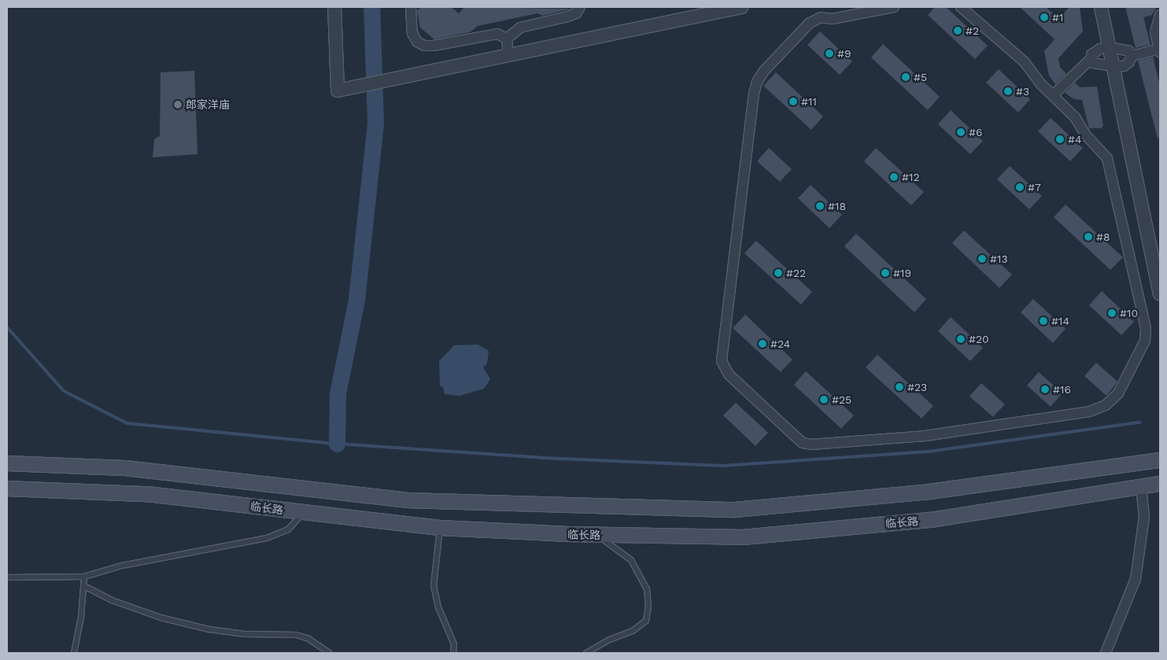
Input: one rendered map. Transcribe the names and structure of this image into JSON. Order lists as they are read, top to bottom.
{
  "streets": {
    "main road": ["临长路"]
  },
  "places": [
    "#1",
    "#2",
    "#9",
    "#5",
    "#3",
    "#11",
    "郎家洋庙",
    "#6",
    "#4",
    "#12",
    "#7",
    "#18",
    "#8",
    "#13",
    "#22",
    "#19",
    "#10",
    "#14",
    "#20",
    "#24",
    "#23",
    "#16",
    "#25"
  ]
}
